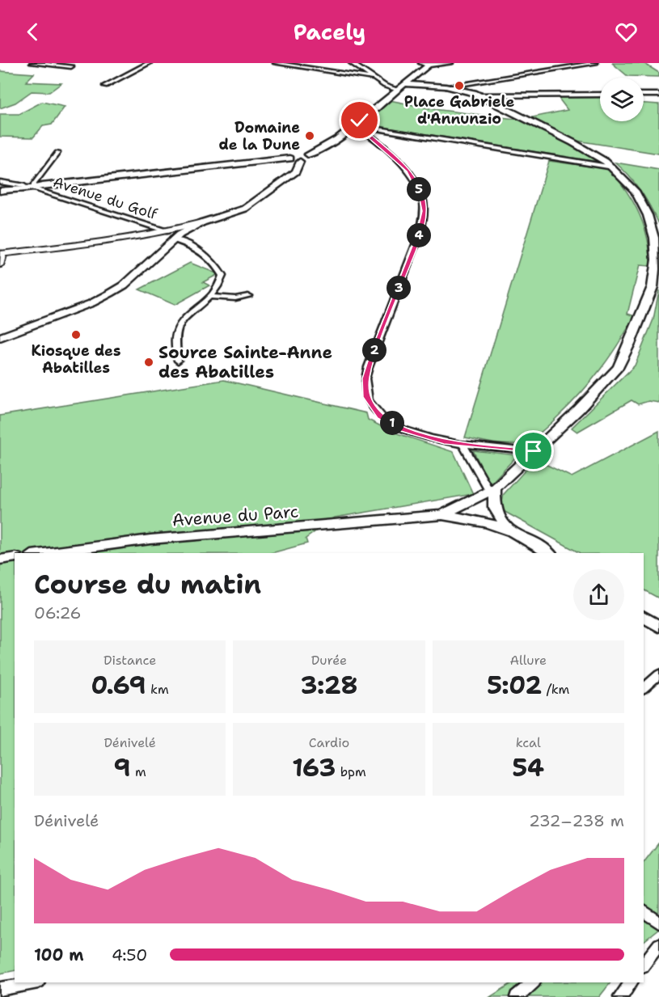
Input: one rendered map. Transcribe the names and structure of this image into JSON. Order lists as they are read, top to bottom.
{
  "streets": {
    "main road": ["Avenue du Parc"],
    "street": ["Avenue du Golf"]
  },
  "places": [
    "Place Gabriele d'Annunzio",
    "Domaine de la Dune",
    "Kiosque des Abatilles",
    "Source Sainte-Anne des Abatilles"
  ],
  "page": {
    "header": "Pacely",
    "pins": [
      "5",
      "4",
      "3",
      "2",
      "1"
    ],
    "heading": ["Course du matin", "06:26"],
    "stats": [
      ["Distance", "0.69 km"],
      ["Durée", "3:28"],
      ["Allure", "5:02 /km"],
      ["Dénivelé", "9 m"],
      ["Cardio", "163 bpm"],
      ["kcal", "54"]
    ],
    "chart": ["Dénivelé", "232–238 m"],
    "list": [
      {
        "name": "100 m",
        "note": "4:50"
      }
    ]
  }
}
